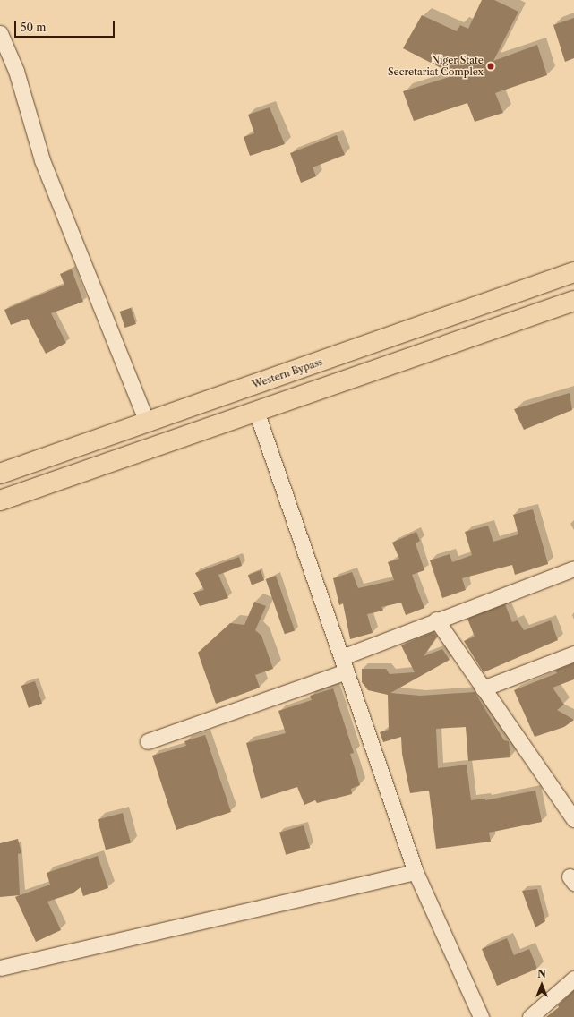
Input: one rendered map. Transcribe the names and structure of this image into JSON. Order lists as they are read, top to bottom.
{
  "streets": {
    "main road": ["Western Bypass"]
  },
  "places": ["Niger State Secretariat Complex"],
  "scale_bar": "50 m",
  "north": "top"
}
